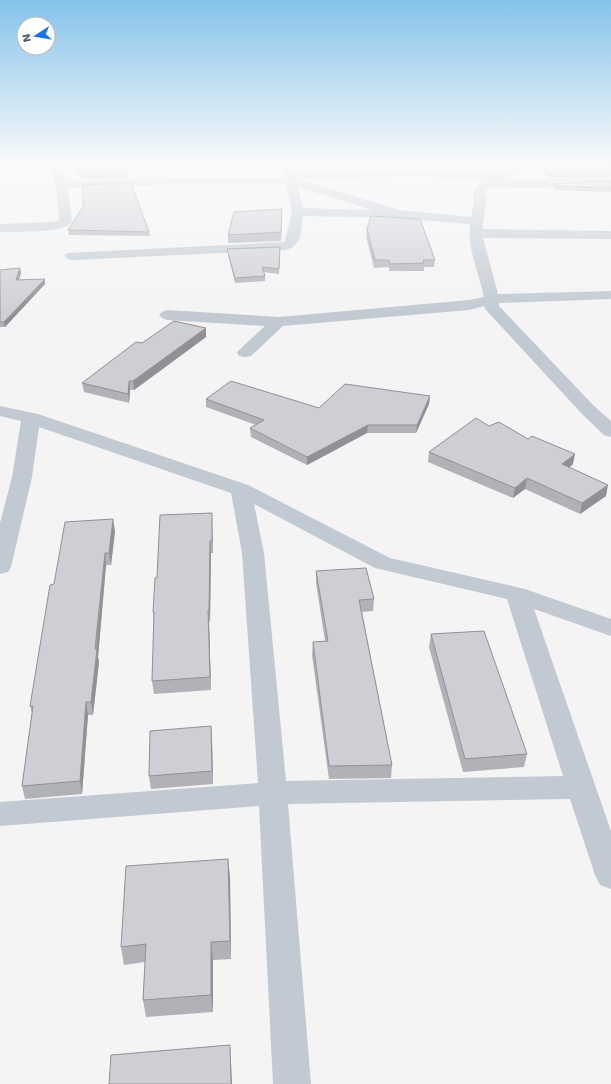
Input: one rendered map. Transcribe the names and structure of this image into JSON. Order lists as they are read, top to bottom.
{
  "north": "left"
}
